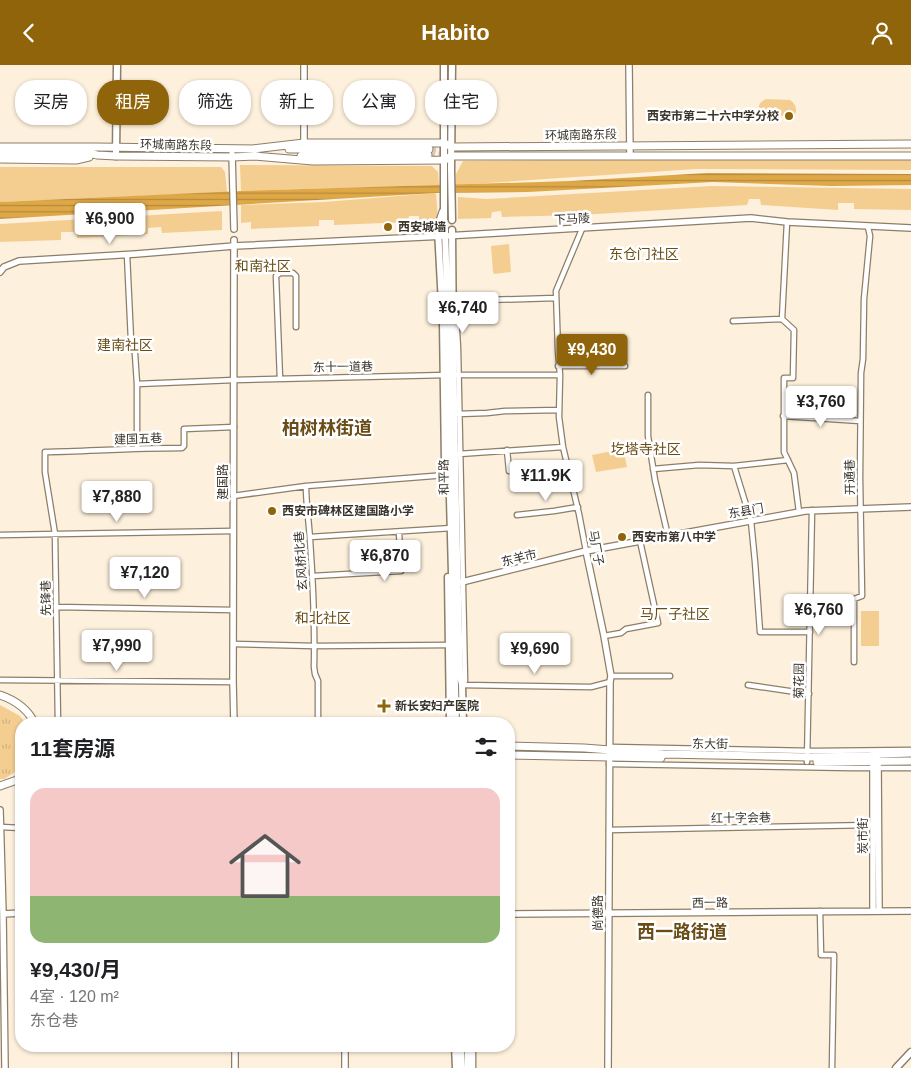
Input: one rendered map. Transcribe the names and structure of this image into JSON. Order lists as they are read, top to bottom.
{
  "streets": {
    "main road": ["环城南路东段", "和平路", "东大街"],
    "street": [
      "下马陵",
      "东十一道巷",
      "建国五巷",
      "开通巷",
      "建国路",
      "东县门",
      "马厂子",
      "东羊市",
      "玄风桥北巷",
      "先锋巷",
      "菊花园",
      "红十字会巷",
      "炭市街",
      "西一路",
      "尚德路"
    ]
  },
  "crossings": [
    ["下马陵", "和平路"],
    ["下马陵", "开通巷"],
    ["下马陵", "建国路"],
    ["下马陵", "马厂子"],
    ["东十一道巷", "和平路"],
    ["东十一道巷", "建国路"],
    ["东十一道巷", "马厂子"],
    ["建国五巷", "建国路"],
    ["建国五巷", "先锋巷"],
    ["和平路", "东羊市"],
    ["开通巷", "东县门"],
    ["东县门", "马厂子"],
    ["东县门", "东羊市"],
    ["东县门", "菊花园"],
    ["马厂子", "东羊市"],
    ["马厂子", "东大街"],
    ["马厂子", "尚德路"],
    ["菊花园", "东大街"],
    ["东大街", "炭市街"],
    ["东大街", "尚德路"],
    ["红十字会巷", "炭市街"],
    ["红十字会巷", "尚德路"],
    ["炭市街", "西一路"],
    ["西一路", "尚德路"]
  ],
  "districts": [
    "东仓门社区",
    "和南社区",
    "建南社区",
    "柏树林街道",
    "圪塔寺社区",
    "马厂子社区",
    "和北社区",
    "西一路街道"
  ],
  "places": {
    "other": [
      "西安市第二十六中学分校",
      "西安城墙",
      "西安市碑林区建国路小学",
      "西安市第八中学"
    ],
    "health": ["新长安妇产医院"]
  },
  "page": {
    "header": "Habito",
    "chip": [
      "买房",
      "租房",
      "筛选",
      "新上",
      "公寓",
      "住宅"
    ],
    "price": [
      "¥6,900",
      "¥6,740",
      "¥9,430",
      "¥3,760",
      "¥11.9K",
      "¥7,880",
      "¥6,870",
      "¥7,120",
      "¥6,760",
      "¥7,990",
      "¥9,690"
    ],
    "heading": "11套房源",
    "list": [
      {
        "name": "¥9,430/月",
        "note": "4室 · 120 m² · 东仓巷"
      }
    ]
  }
}
